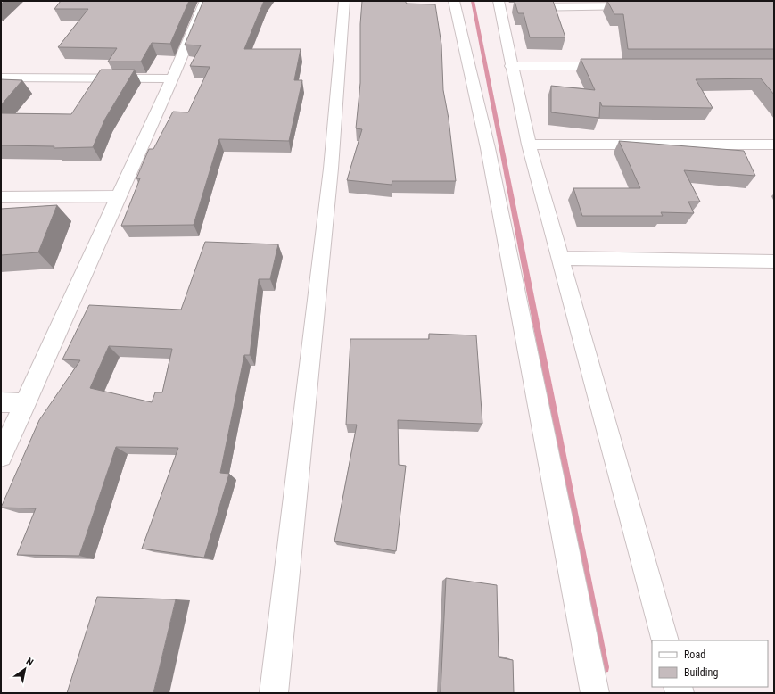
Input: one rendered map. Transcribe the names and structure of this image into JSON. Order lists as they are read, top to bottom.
{
  "legend": ["Road", "Building"],
  "north": "top right"
}
